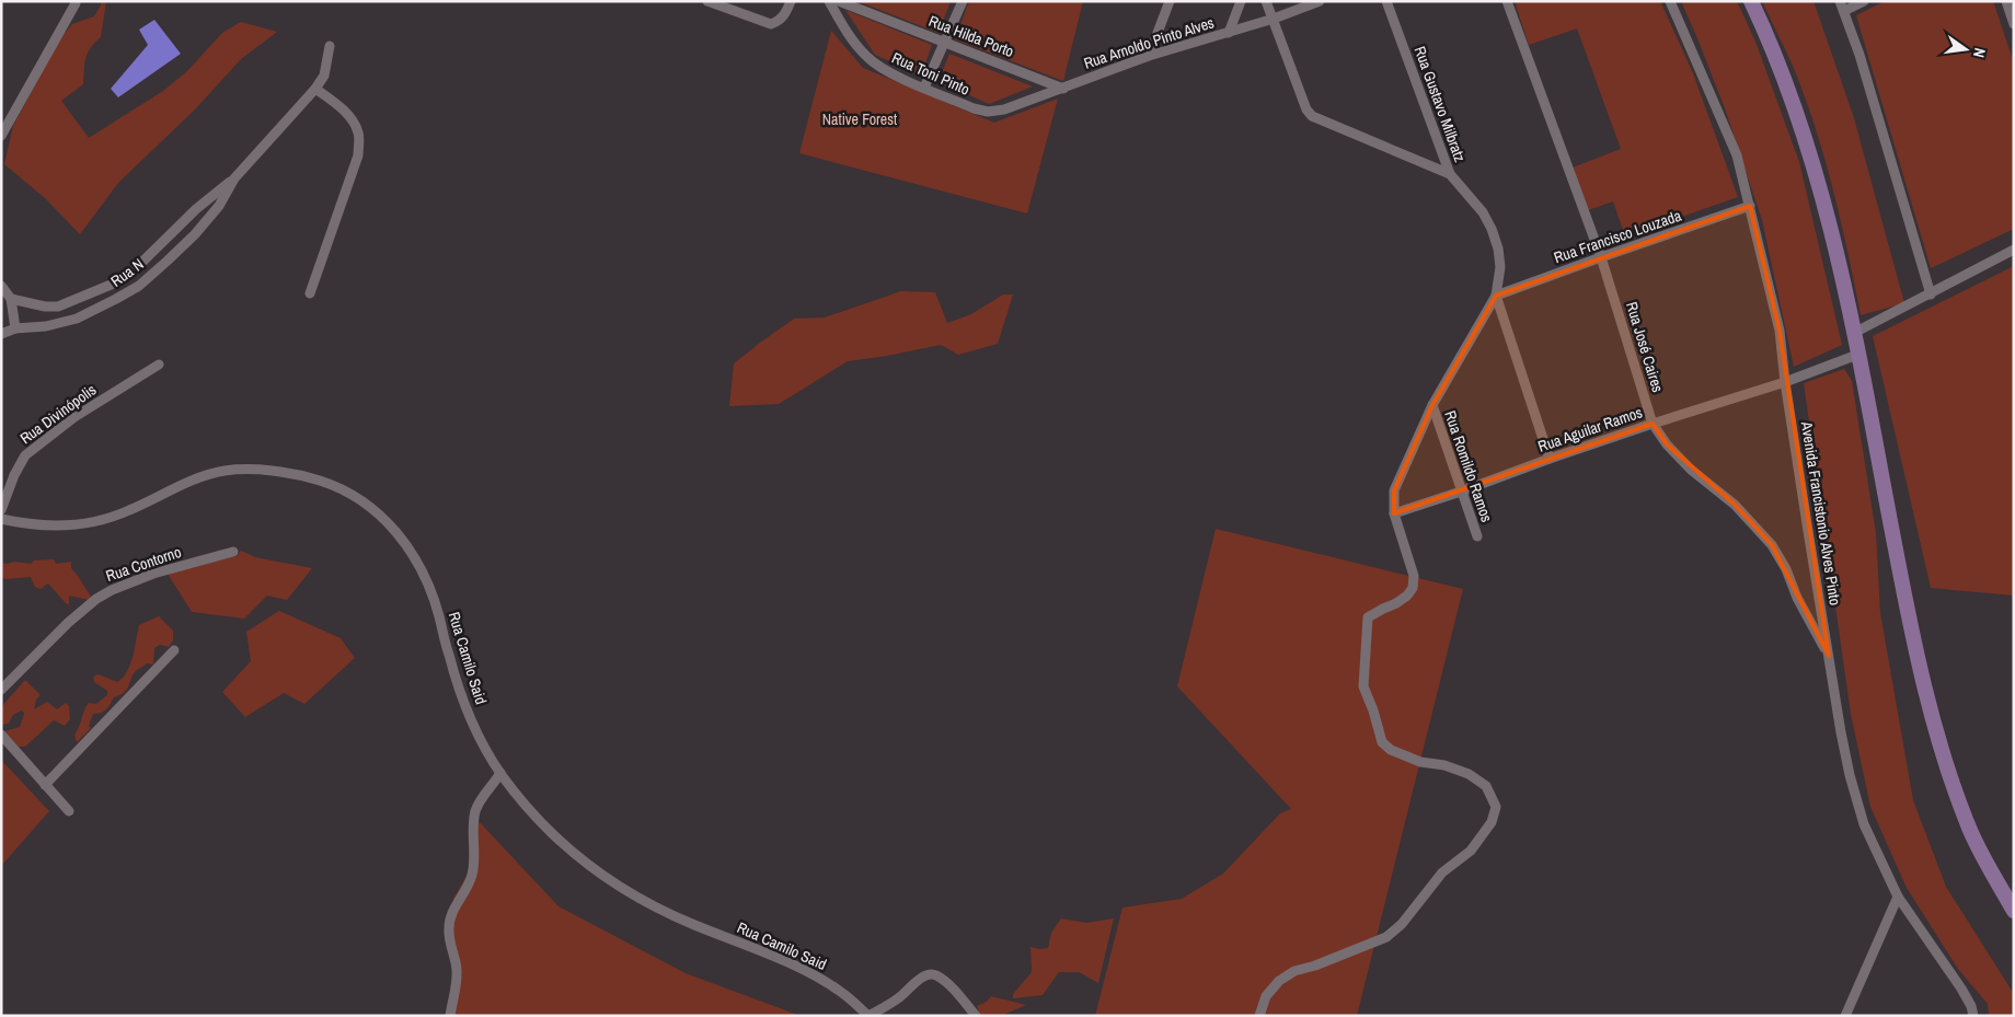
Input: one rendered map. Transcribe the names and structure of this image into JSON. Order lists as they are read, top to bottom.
{
  "streets": {
    "street": [
      "Rua Hilda Porto",
      "Rua Arnoldo Pinto Alves",
      "Rua Toni Pinto",
      "Rua Gustavo Milbratz",
      "Rua Francisco Louzada",
      "Rua N",
      "Rua José Caires",
      "Rua Divinópolis",
      "Rua Aguilar Ramos",
      "Rua Romildo Ramos",
      "Avenida Francistonio Alves Pinto",
      "Rua Contorno",
      "Rua Camilo Said"
    ]
  },
  "crossings": [
    ["Rua Hilda Porto", "Rua Arnoldo Pinto Alves"],
    ["Rua Arnoldo Pinto Alves", "Rua Toni Pinto"],
    ["Rua Gustavo Milbratz", "Rua Francisco Louzada"],
    ["Rua Gustavo Milbratz", "Rua Aguilar Ramos"],
    ["Rua Francisco Louzada", "Rua José Caires"],
    ["Rua Francisco Louzada", "Avenida Francistonio Alves Pinto"],
    ["Rua José Caires", "Rua Aguilar Ramos"],
    ["Rua José Caires", "Avenida Francistonio Alves Pinto"],
    ["Rua Aguilar Ramos", "Rua Romildo Ramos"],
    ["Rua Aguilar Ramos", "Avenida Francistonio Alves Pinto"]
  ],
  "parks": ["Native Forest"],
  "north": "right"
}
